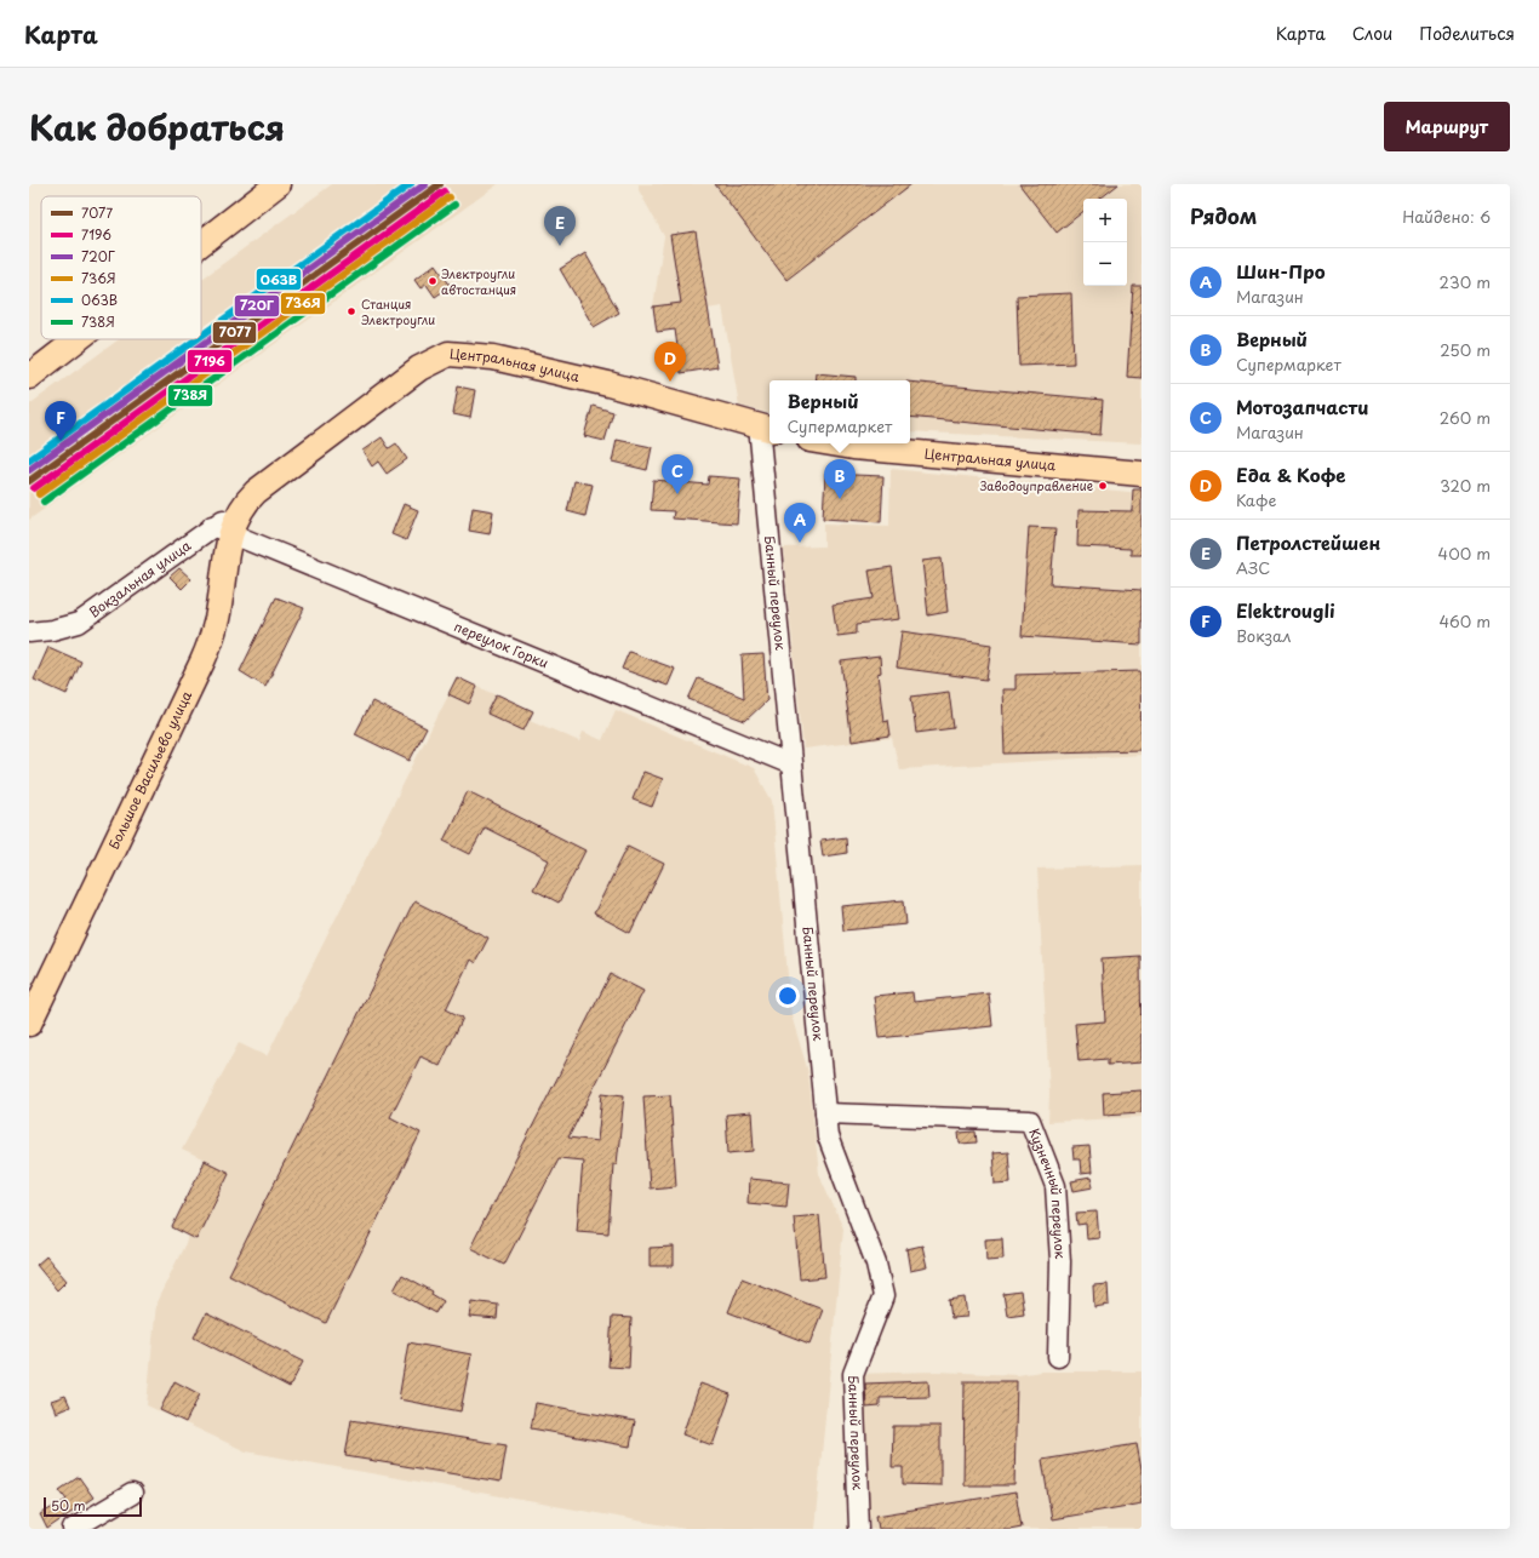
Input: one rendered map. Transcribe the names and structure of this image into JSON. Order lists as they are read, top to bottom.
{
  "streets": {
    "main road": ["Центральная улица", "Большое Васильево улица"],
    "street": [
      "Вокзальная улица",
      "Банный переулок",
      "переулок Горки",
      "Кузнечный переулок"
    ]
  },
  "crossings": [
    ["Центральная улица", "Банный переулок"],
    ["Центральная улица", "Большое Васильево улица"],
    ["Вокзальная улица", "переулок Горки"],
    ["Вокзальная улица", "Большое Васильево улица"],
    ["Банный переулок", "переулок Горки"],
    ["Банный переулок", "Кузнечный переулок"],
    ["переулок Горки", "Большое Васильево улица"]
  ],
  "places": ["Электроугли автостанция", "Станция Электроугли", "Заводоуправление"],
  "lines": [
    "transit line 7077",
    "transit line 720Г",
    "transit line 063В",
    "transit line 7196",
    "transit line 736Я",
    "transit line 738Я"
  ],
  "legend": [
    "7077",
    "7196",
    "720Г",
    "736Я",
    "063В",
    "738Я"
  ],
  "scale_bar": "50 m",
  "page": {
    "header": "Карта",
    "nav": ["Карта", "Слои", "Поделиться"],
    "title": "Как добраться",
    "buttons": "Маршрут",
    "heading": ["Рядом", "Найдено: 6"],
    "map_buttons": ["+", "−"],
    "pins": [
      "E",
      "D",
      "F",
      "C",
      "B",
      "A"
    ],
    "list": [
      {
        "mark": "A",
        "name": "Шин-Про",
        "note": "Магазин",
        "value": "230 m"
      },
      {
        "mark": "B",
        "name": "Верный",
        "note": "Супермаркет",
        "value": "250 m"
      },
      {
        "mark": "C",
        "name": "Мотозапчасти",
        "note": "Магазин",
        "value": "260 m"
      },
      {
        "mark": "D",
        "name": "Еда & Кофе",
        "note": "Кафе",
        "value": "320 m"
      },
      {
        "mark": "E",
        "name": "Петролстейшен",
        "note": "АЗС",
        "value": "400 m"
      },
      {
        "mark": "F",
        "name": "Elektrougli",
        "note": "Вокзал",
        "value": "460 m"
      }
    ],
    "popup": ["Верный", "Супермаркет"],
    "scale": "50 m"
  }
}
